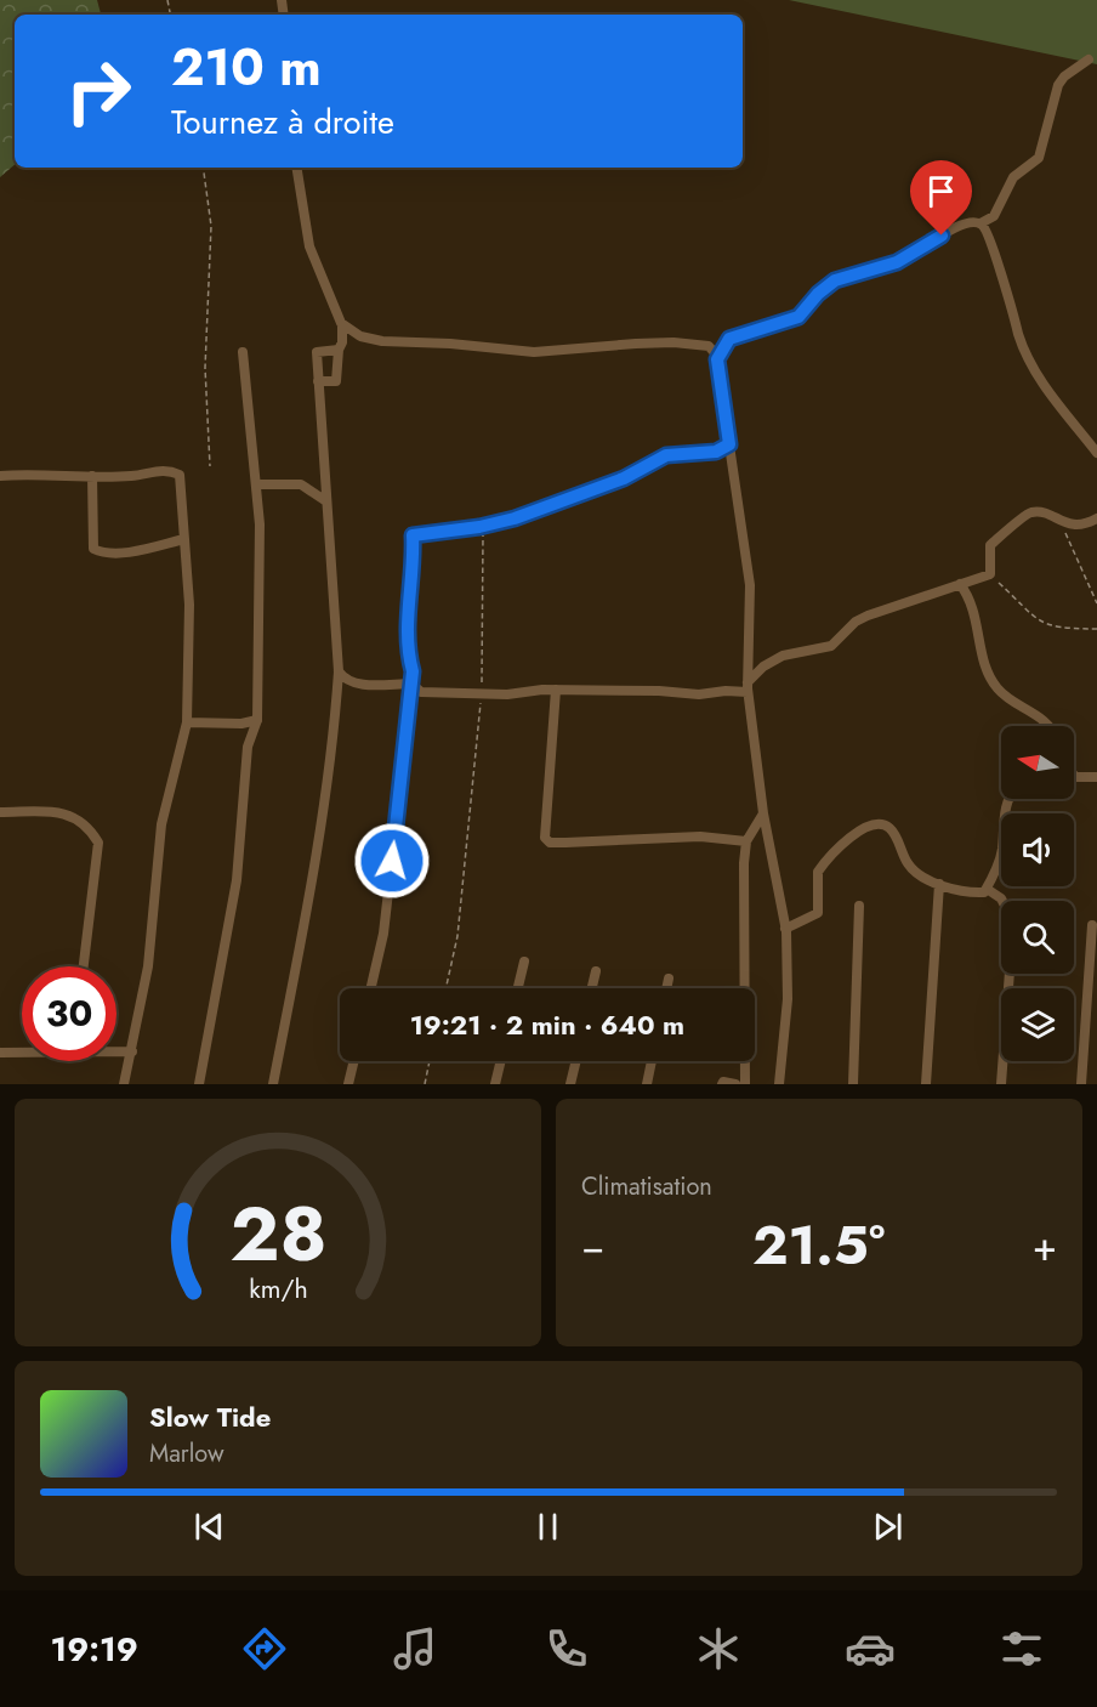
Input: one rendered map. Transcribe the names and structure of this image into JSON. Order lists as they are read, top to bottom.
{
  "north": "left",
  "page": {
    "turn": ["210 m", "Tournez à droite"],
    "limit": "30",
    "trip": "19:21 · 2 min · 640 m",
    "tile": "Climatisation",
    "heat": ["−", "21.5°", "+"],
    "song": ["Slow Tide", "Marlow"],
    "tabs": "19:19",
    "gauge": ["28", "km/h"]
  }
}
